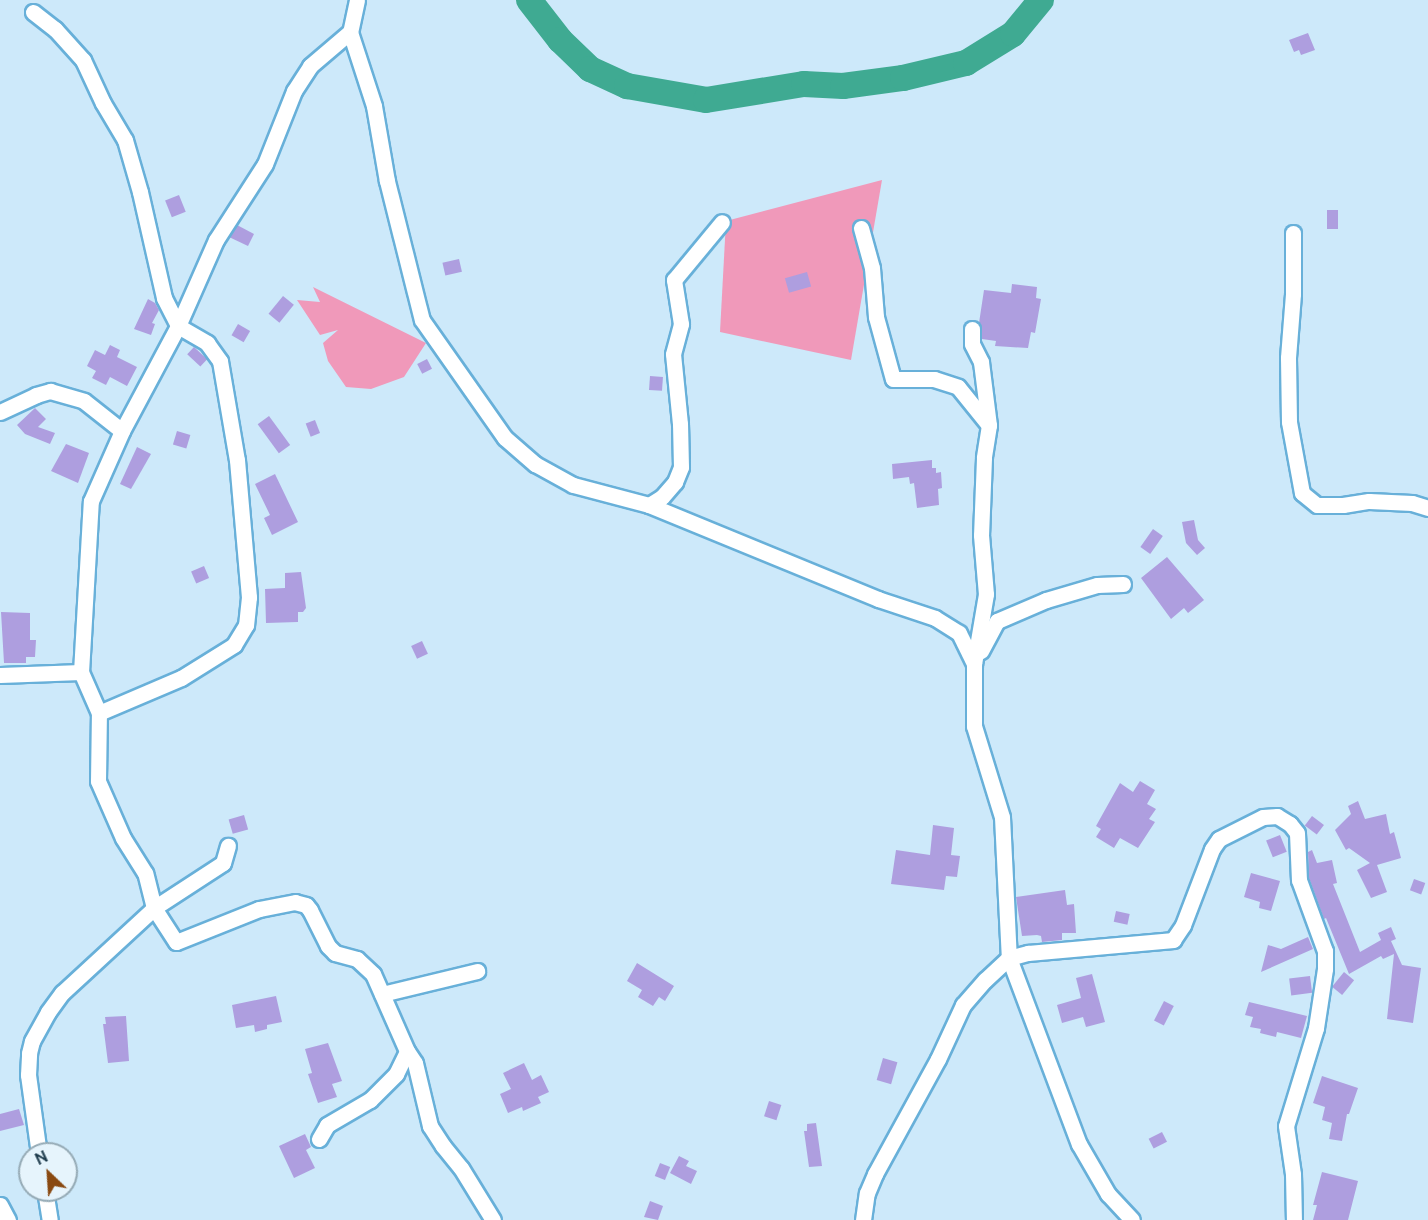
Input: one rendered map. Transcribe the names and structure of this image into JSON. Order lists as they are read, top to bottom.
{
  "north": "top left"
}
